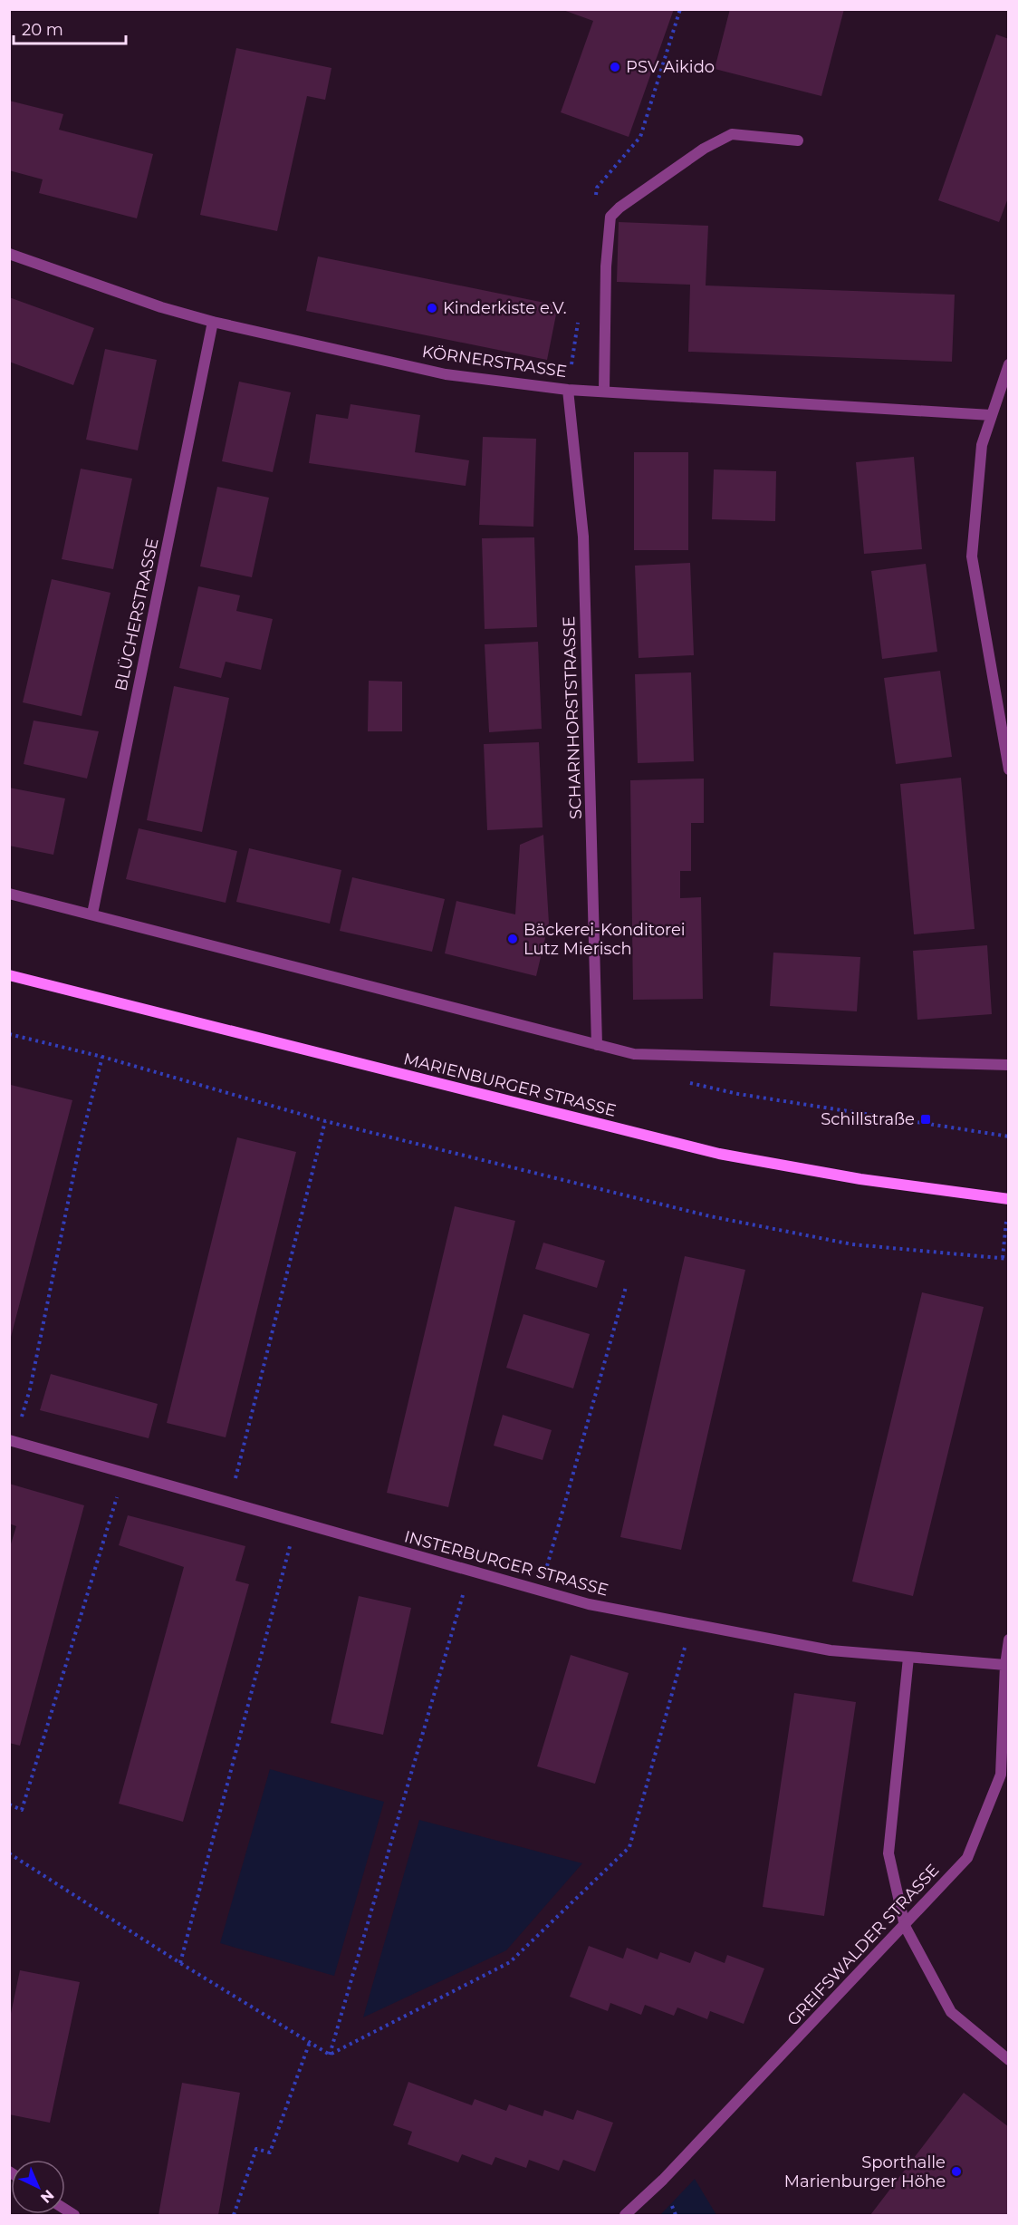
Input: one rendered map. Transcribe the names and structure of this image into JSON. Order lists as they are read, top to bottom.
{
  "streets": {
    "main road": ["MARIENBURGER STRASSE"],
    "street": [
      "KÖRNERSTRASSE",
      "BLÜCHERSTRASSE",
      "SCHARNHORSTSTRASSE",
      "INSTERBURGER STRASSE",
      "GREIFSWALDER STRASSE"
    ]
  },
  "crossings": [
    ["KÖRNERSTRASSE", "BLÜCHERSTRASSE"],
    ["KÖRNERSTRASSE", "SCHARNHORSTSTRASSE"],
    ["INSTERBURGER STRASSE", "GREIFSWALDER STRASSE"]
  ],
  "places": {
    "other": [
      "PSV Aikido",
      "Kinderkiste e.V.",
      "Bäckerei-Konditorei Lutz Mierisch",
      "Sporthalle Marienburger Höhe"
    ],
    "transit": ["Schillstraße"]
  },
  "scale_bar": "20 m",
  "north": "bottom right"
}
